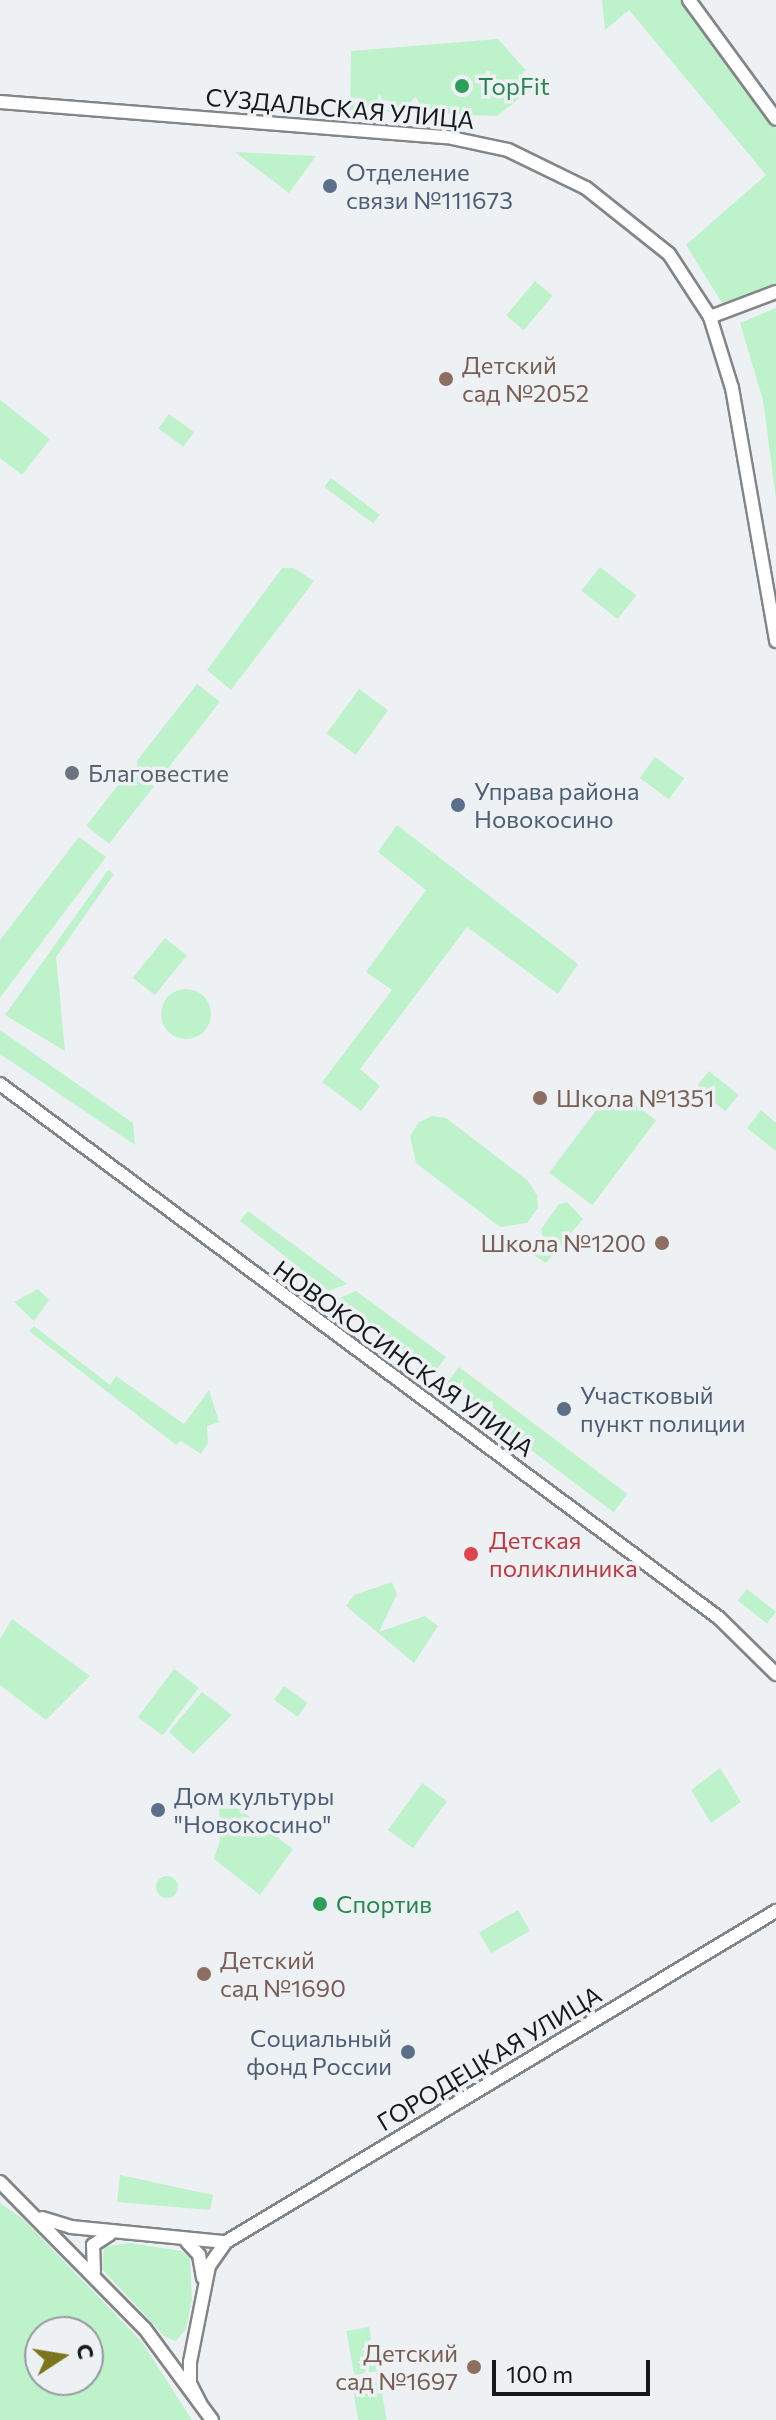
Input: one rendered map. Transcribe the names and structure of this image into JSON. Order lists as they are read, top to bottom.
{
  "streets": {
    "street": ["СУЗДАЛЬСКАЯ УЛИЦА", "НОВОКОСИНСКАЯ УЛИЦА", "ГОРОДЕЦКАЯ УЛИЦА"]
  },
  "places": [
    "TopFit",
    "Отделение связи №111673",
    "Детский сад №2052",
    "Благовестие",
    "Управа района Новокосино",
    "Школа №1351",
    "Школа №1200",
    "Участковый пункт полиции",
    "Детская поликлиника",
    "Дом культуры \"Новокосино\"",
    "Спортив",
    "Детский сад №1690",
    "Социальный фонд России",
    "Детский сад №1697"
  ],
  "scale_bar": "100 m",
  "north": "right"
}
